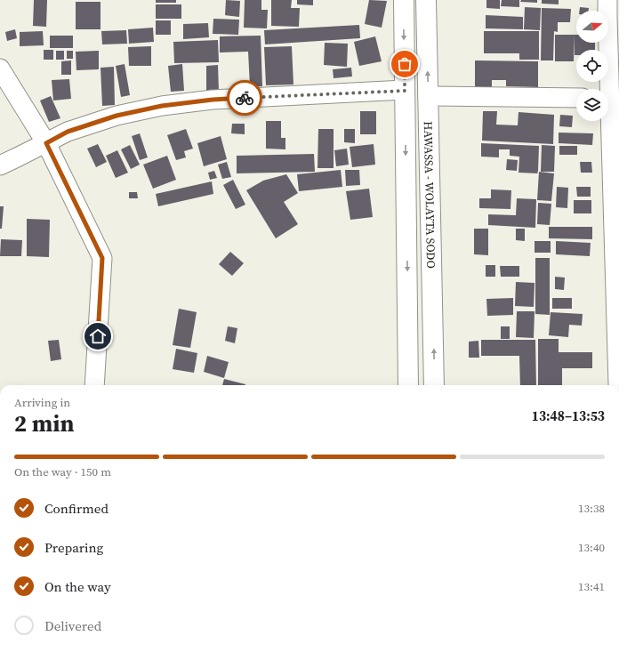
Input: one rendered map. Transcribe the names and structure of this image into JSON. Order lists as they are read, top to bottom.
{
  "streets": {
    "main road": ["HAWASSA - WOLAYTA SODO"]
  },
  "north": "right",
  "page": {
    "heading": ["2 min", "Arriving in", "13:48–13:53"],
    "bar": "On the way · 150 m",
    "list": [
      ["Confirmed", "13:38"],
      ["Preparing", "13:40"],
      ["On the way", "13:41"],
      "Delivered"
    ]
  }
}
